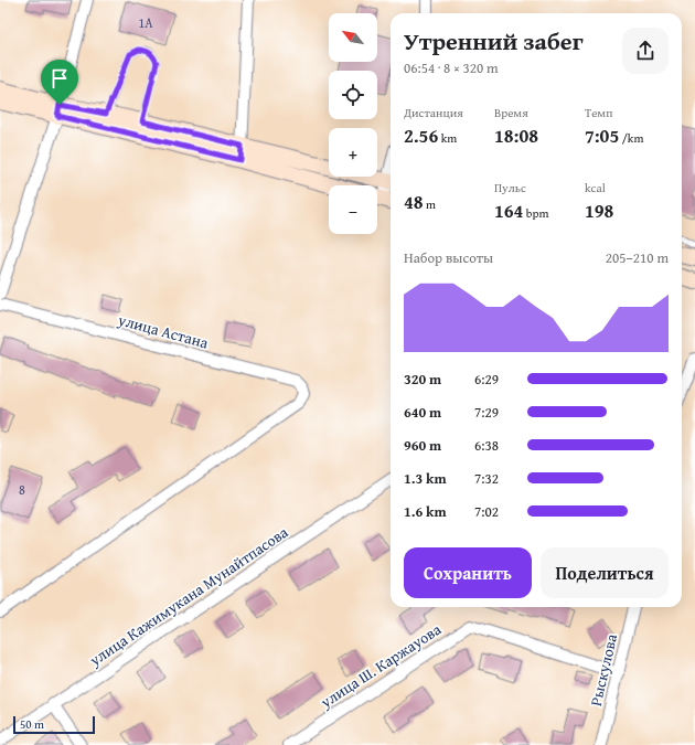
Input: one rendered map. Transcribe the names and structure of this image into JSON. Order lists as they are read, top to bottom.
{
  "streets": {
    "street": [
      "улица Астана",
      "улица Кажимукана Мунайтпасова",
      "улица Ш. Каржауова",
      "Рыскулова"
    ]
  },
  "crossings": [
    ["улица Ш. Каржауова", "Рыскулова"]
  ],
  "house_numbers": ["1А", "8"],
  "scale_bar": "50 m",
  "north": "top left",
  "page": {
    "map_buttons": ["+", "−"],
    "heading": ["Утренний забег", "06:54 · 8 × 320 m"],
    "stats": [
      ["Дистанция", "2.56 km"],
      ["Время", "18:08"],
      ["Темп", "7:05 /km"],
      ["48 m"],
      ["Пульс", "164 bpm"],
      ["kcal", "198"]
    ],
    "chart": ["Набор высоты", "205–210 m"],
    "list": [
      {
        "name": "320 m",
        "note": "6:29"
      },
      {
        "name": "640 m",
        "note": "7:29"
      },
      {
        "name": "960 m",
        "note": "6:38"
      },
      {
        "name": "1.3 km",
        "note": "7:32"
      },
      {
        "name": "1.6 km",
        "note": "7:02"
      }
    ],
    "buttons": ["Сохранить", "Поделиться"],
    "scale": "50 m"
  }
}
